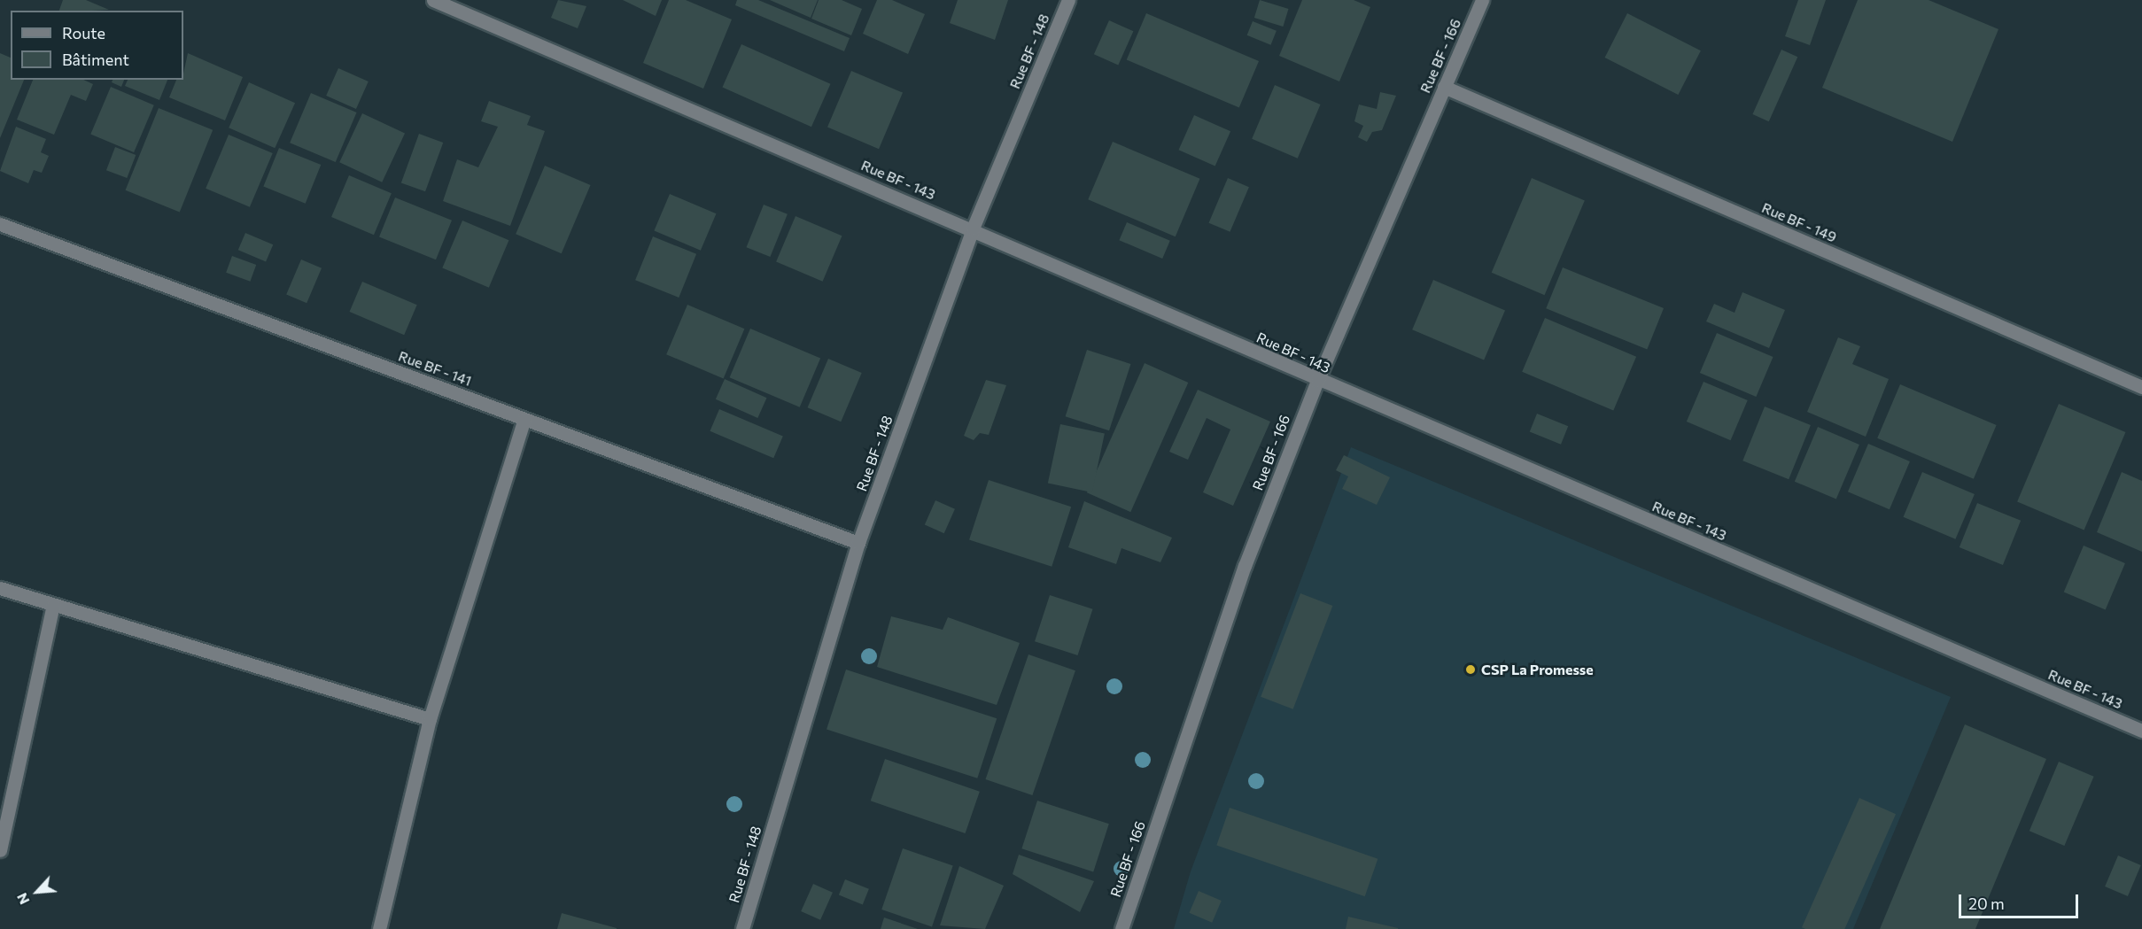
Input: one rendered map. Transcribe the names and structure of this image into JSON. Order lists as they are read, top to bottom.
{
  "streets": {
    "street": [
      "Rue BF - 148",
      "Rue BF - 166",
      "Rue BF - 143",
      "Rue BF - 149",
      "Rue BF - 141"
    ]
  },
  "crossings": [
    ["Rue BF - 148", "Rue BF - 143"],
    ["Rue BF - 148", "Rue BF - 141"],
    ["Rue BF - 166", "Rue BF - 143"],
    ["Rue BF - 166", "Rue BF - 149"]
  ],
  "places": ["CSP La Promesse"],
  "legend": ["Route", "Bâtiment"],
  "scale_bar": "20 m",
  "north": "bottom left"
}
